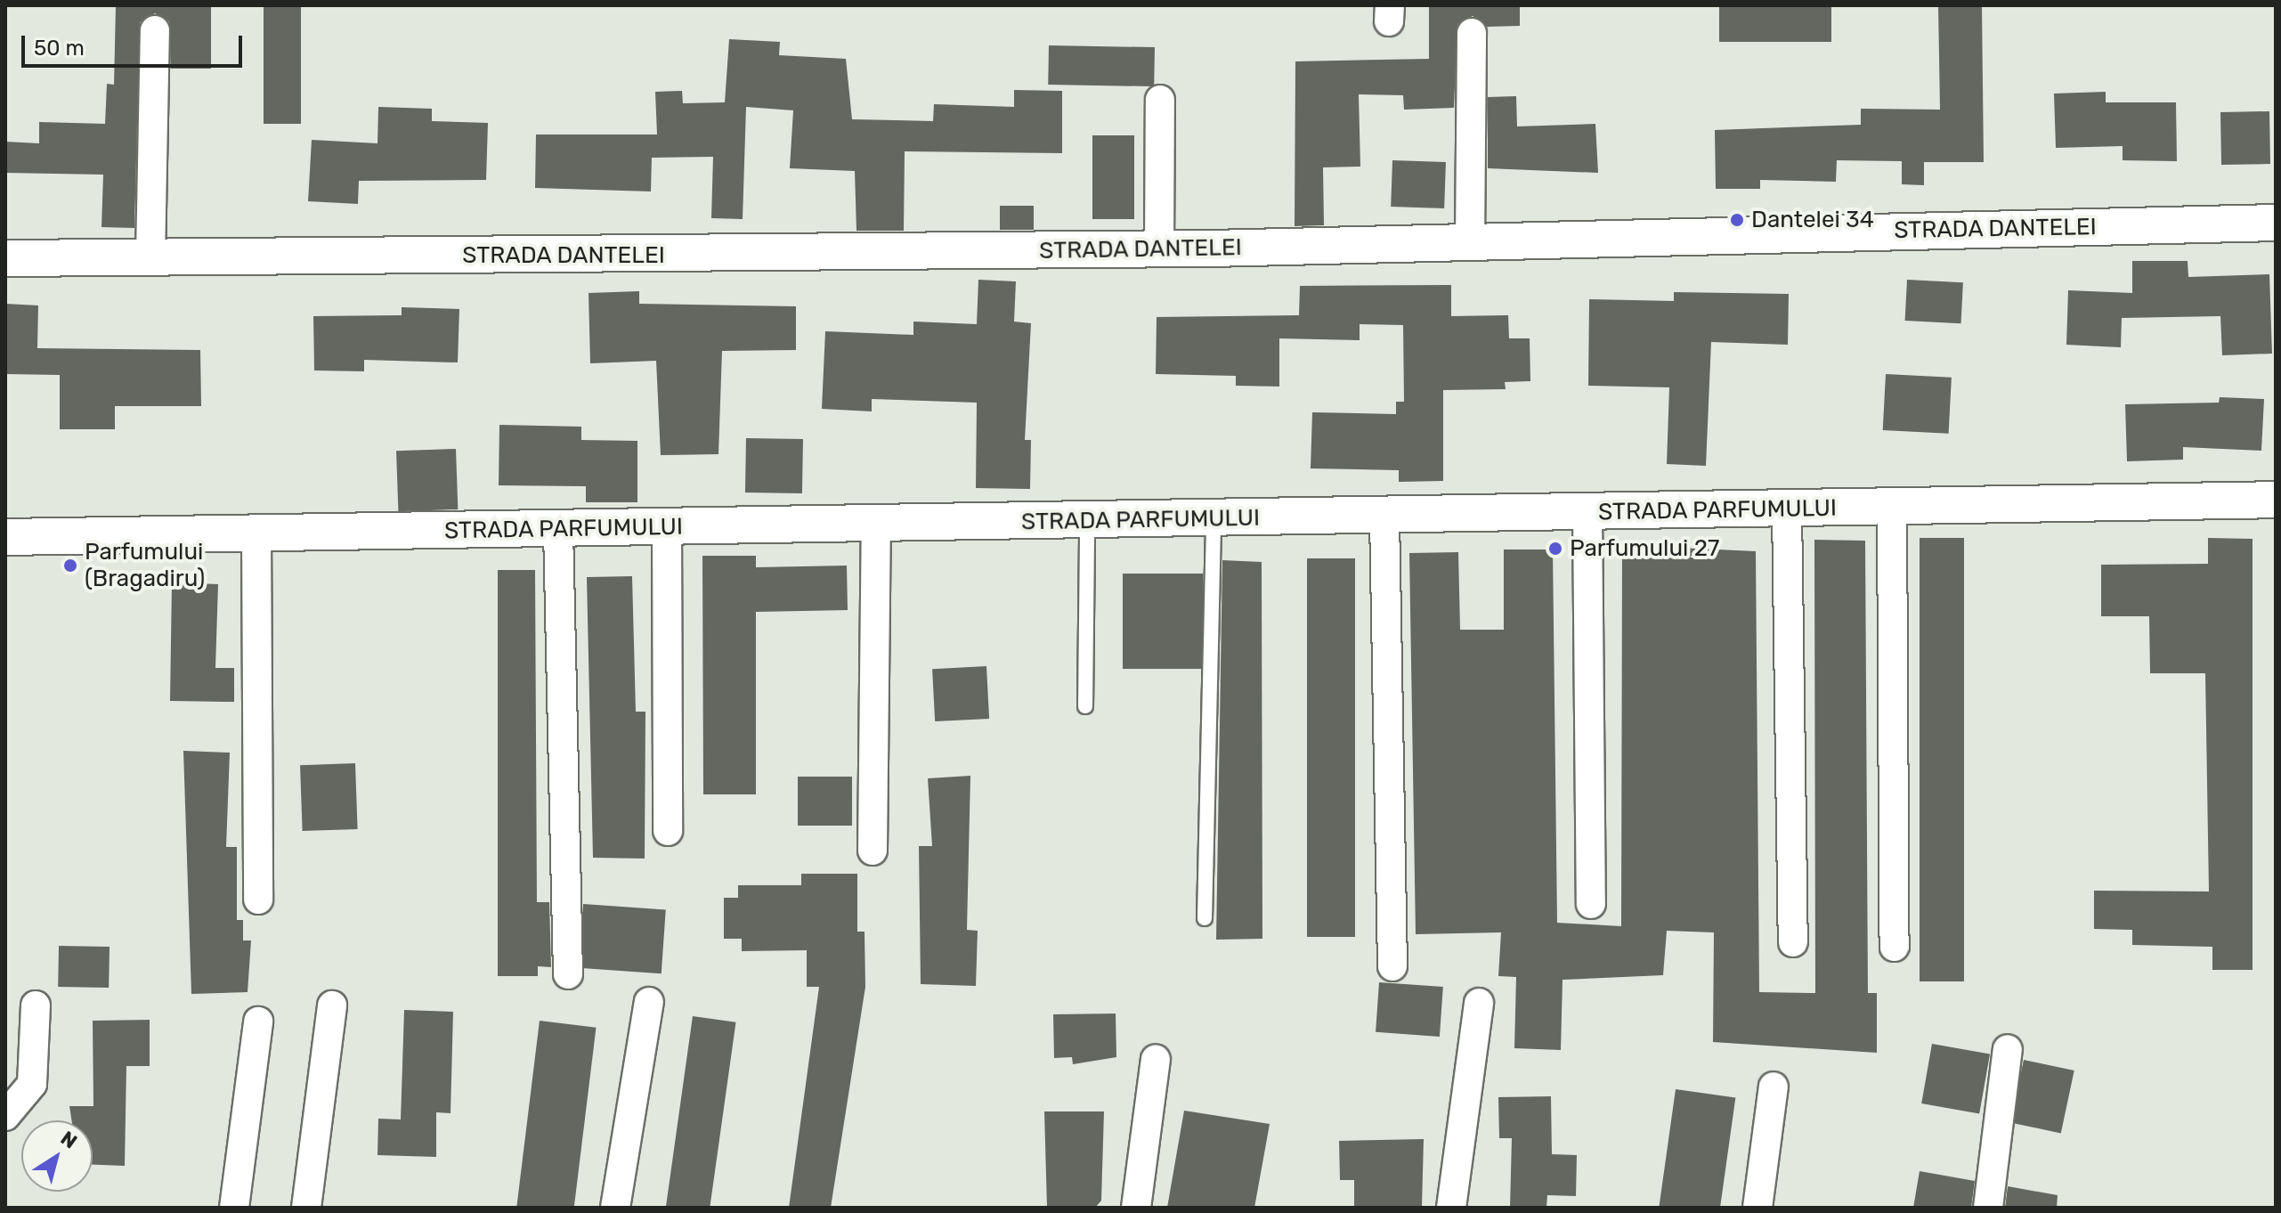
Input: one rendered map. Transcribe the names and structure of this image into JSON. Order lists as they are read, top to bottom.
{
  "streets": {
    "street": ["STRADA DANTELEI", "STRADA PARFUMULUI"]
  },
  "places": ["Dantelei 34", "Parfumului 27", "Parfumului (Bragadiru)"],
  "scale_bar": "50 m",
  "north": "top right"
}
